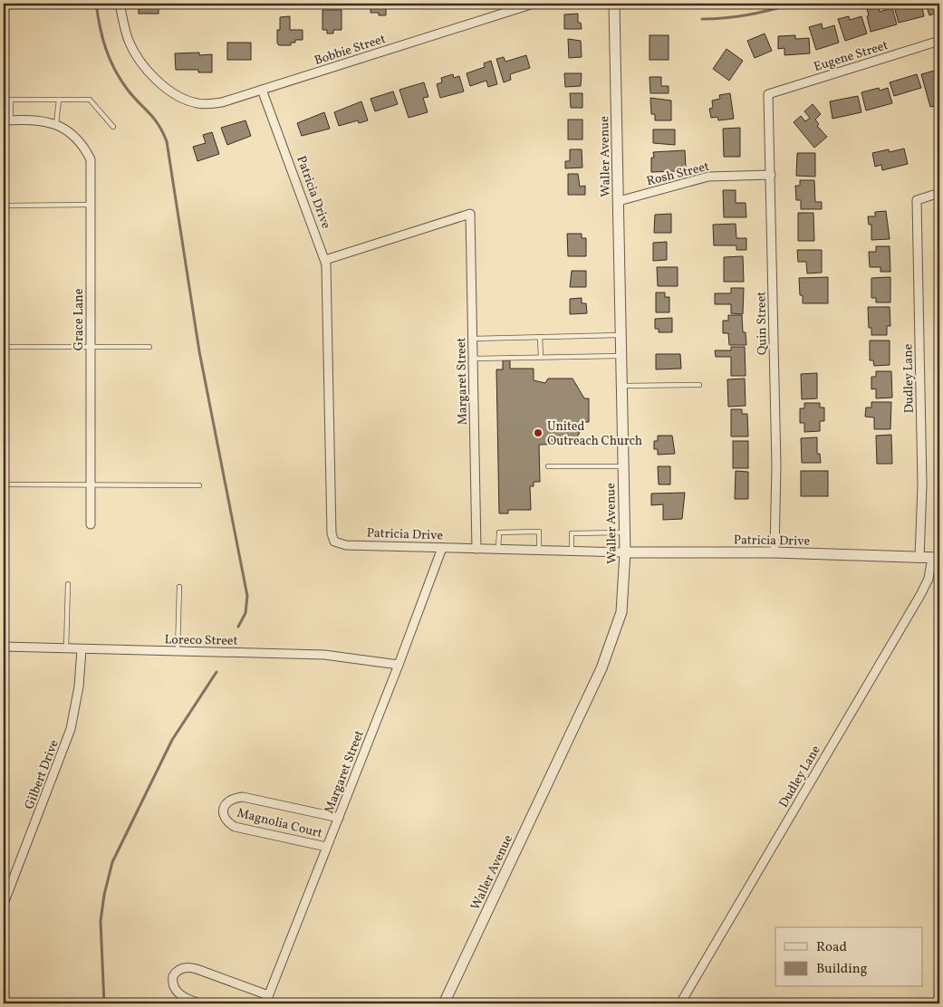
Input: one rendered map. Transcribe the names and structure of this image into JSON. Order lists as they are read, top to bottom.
{
  "streets": {
    "street": [
      "Bobbie Street",
      "Eugene Street",
      "Waller Avenue",
      "Rosh Street",
      "Patricia Drive",
      "Grace Lane",
      "Quin Street",
      "Dudley Lane",
      "Margaret Street",
      "Loreco Street",
      "Gilbert Drive",
      "Magnolia Court"
    ]
  },
  "crossings": [
    ["Bobbie Street", "Patricia Drive"],
    ["Eugene Street", "Quin Street"],
    ["Waller Avenue", "Rosh Street"],
    ["Waller Avenue", "Patricia Drive"],
    ["Rosh Street", "Quin Street"],
    ["Patricia Drive", "Quin Street"],
    ["Patricia Drive", "Dudley Lane"],
    ["Patricia Drive", "Margaret Street"],
    ["Margaret Street", "Loreco Street"],
    ["Margaret Street", "Magnolia Court"],
    ["Loreco Street", "Gilbert Drive"]
  ],
  "places": ["United Outreach Church"],
  "legend": ["Road", "Building"]
}
